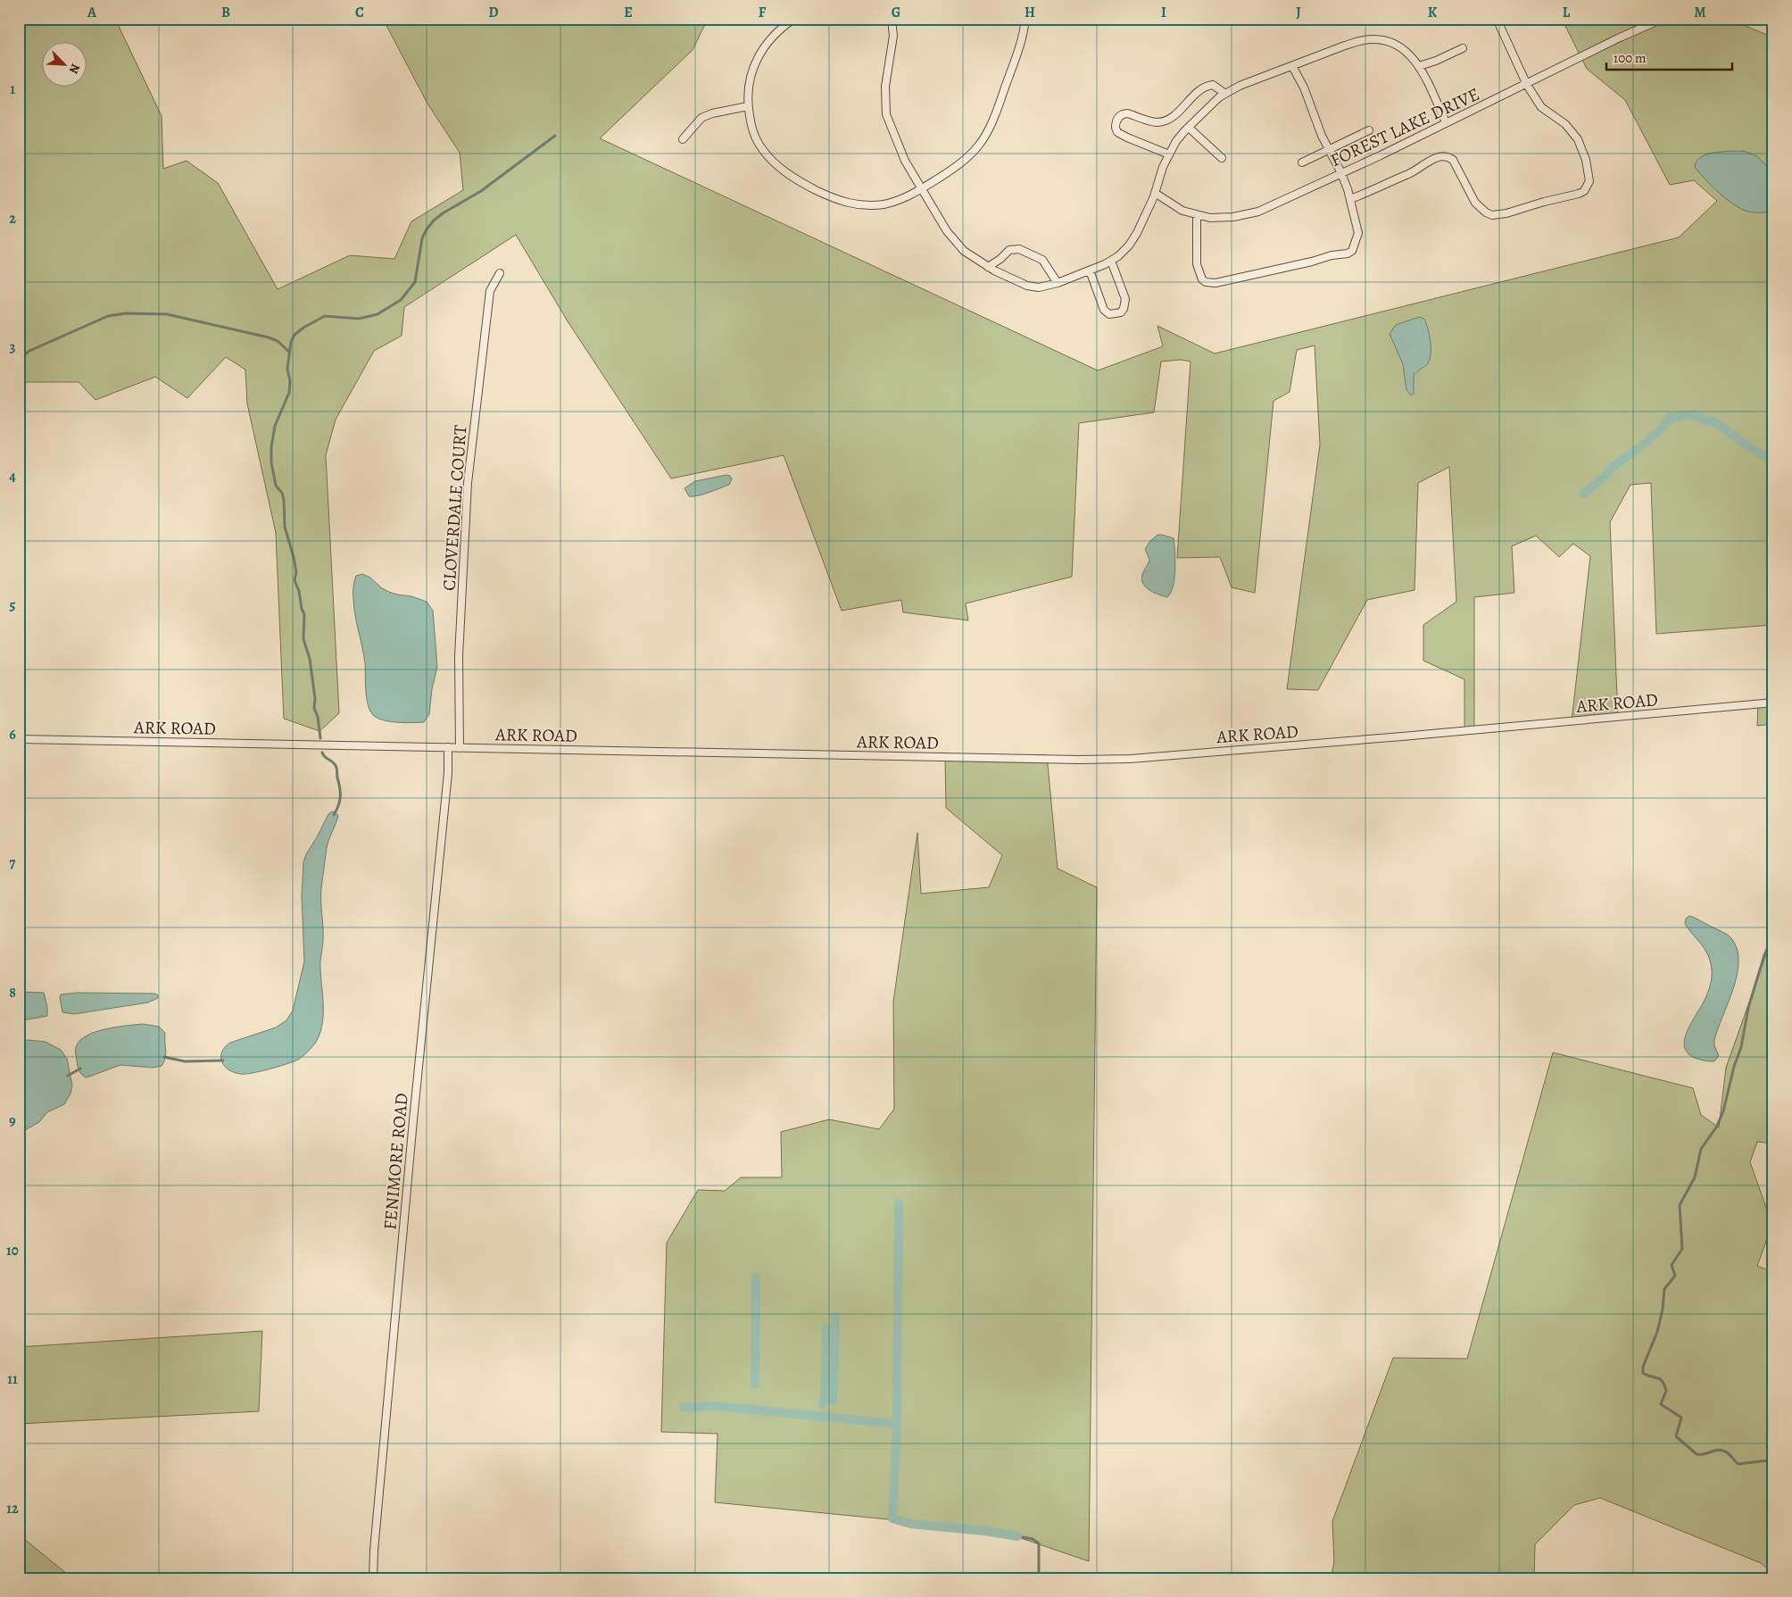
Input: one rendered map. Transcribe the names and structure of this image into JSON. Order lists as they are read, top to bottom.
{
  "streets": {
    "street": [
      "FOREST LAKE DRIVE",
      "CLOVERDALE COURT",
      "ARK ROAD",
      "FENIMORE ROAD"
    ]
  },
  "crossings": [
    ["CLOVERDALE COURT", "ARK ROAD"],
    ["ARK ROAD", "FENIMORE ROAD"]
  ],
  "scale_bar": "100 m",
  "north": "bottom right",
  "grid": {
    "columns": [
      "A",
      "B",
      "C",
      "D",
      "E",
      "F",
      "G",
      "H",
      "I",
      "J",
      "K",
      "L",
      "M"
    ],
    "rows": [
      "1",
      "2",
      "3",
      "4",
      "5",
      "6",
      "7",
      "8",
      "9",
      "10",
      "11",
      "12"
    ]
  }
}
